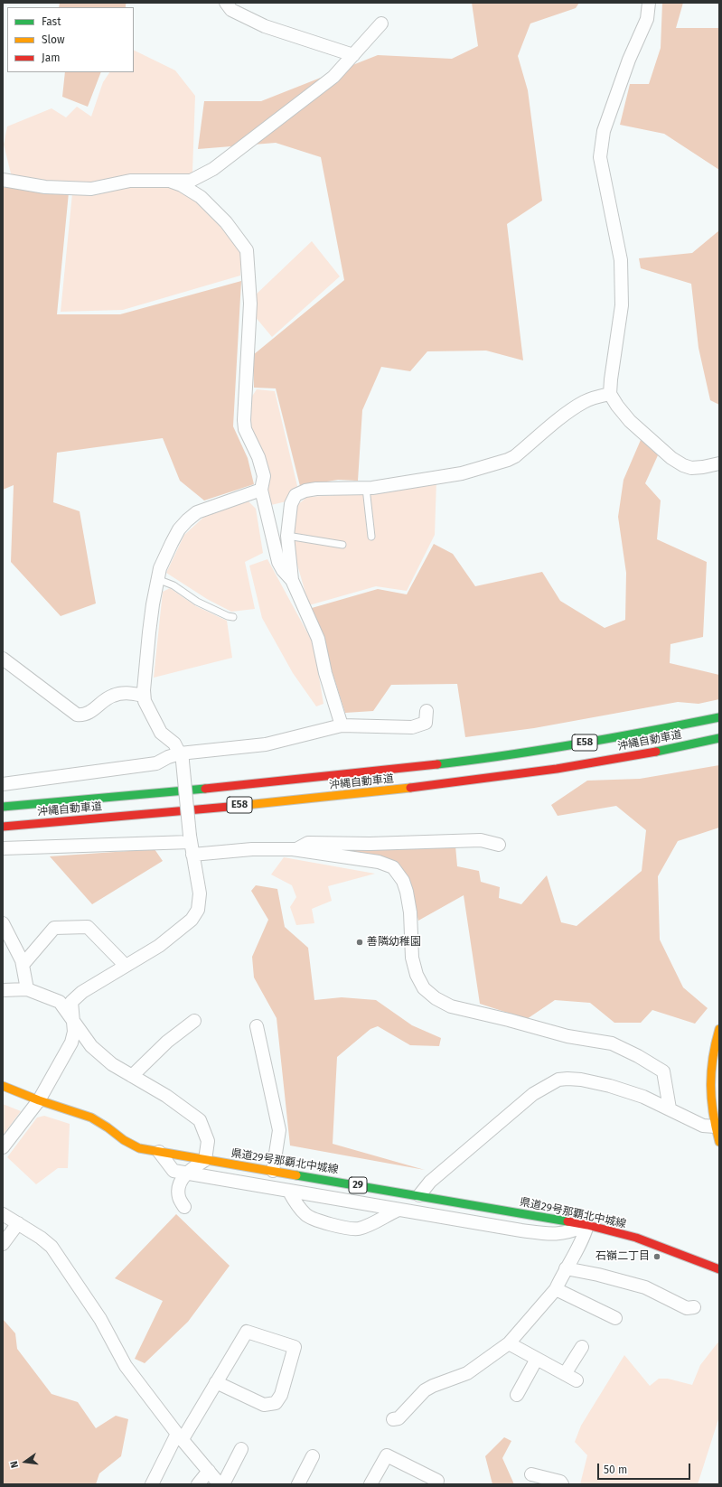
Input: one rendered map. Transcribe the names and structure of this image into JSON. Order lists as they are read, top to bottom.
{
  "streets": {
    "main road": [
      "沖縄自動車道",
      "E58",
      "県道29号那覇北中城線",
      "29"
    ]
  },
  "places": ["善隣幼稚園", "石嶺二丁目"],
  "legend": ["Fast", "Slow", "Jam"],
  "scale_bar": "50 m",
  "north": "left"
}
